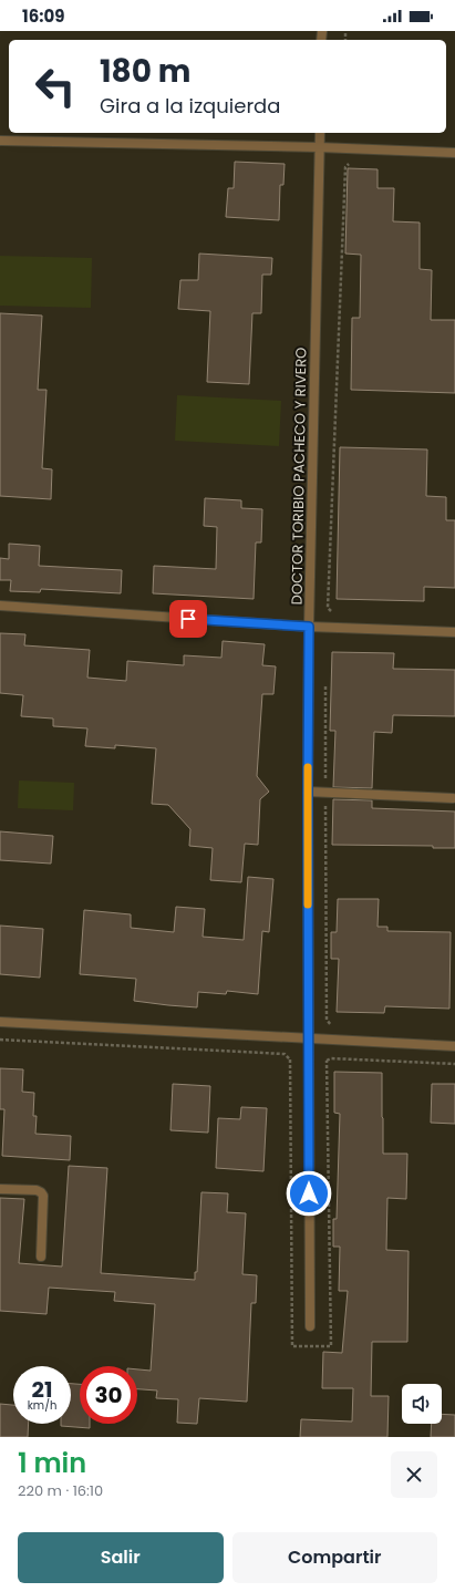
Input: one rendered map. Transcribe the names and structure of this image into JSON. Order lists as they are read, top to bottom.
{
  "streets": {
    "street": ["DOCTOR TORIBIO PACHECO Y RIVERO"]
  },
  "page": {
    "status": "16:09",
    "turn": ["180 m", "Gira a la izquierda"],
    "speed": "21 km/h",
    "limit": "30",
    "heading": ["1 min", "220 m · 16:10"],
    "buttons": ["Salir", "Compartir"]
  }
}
